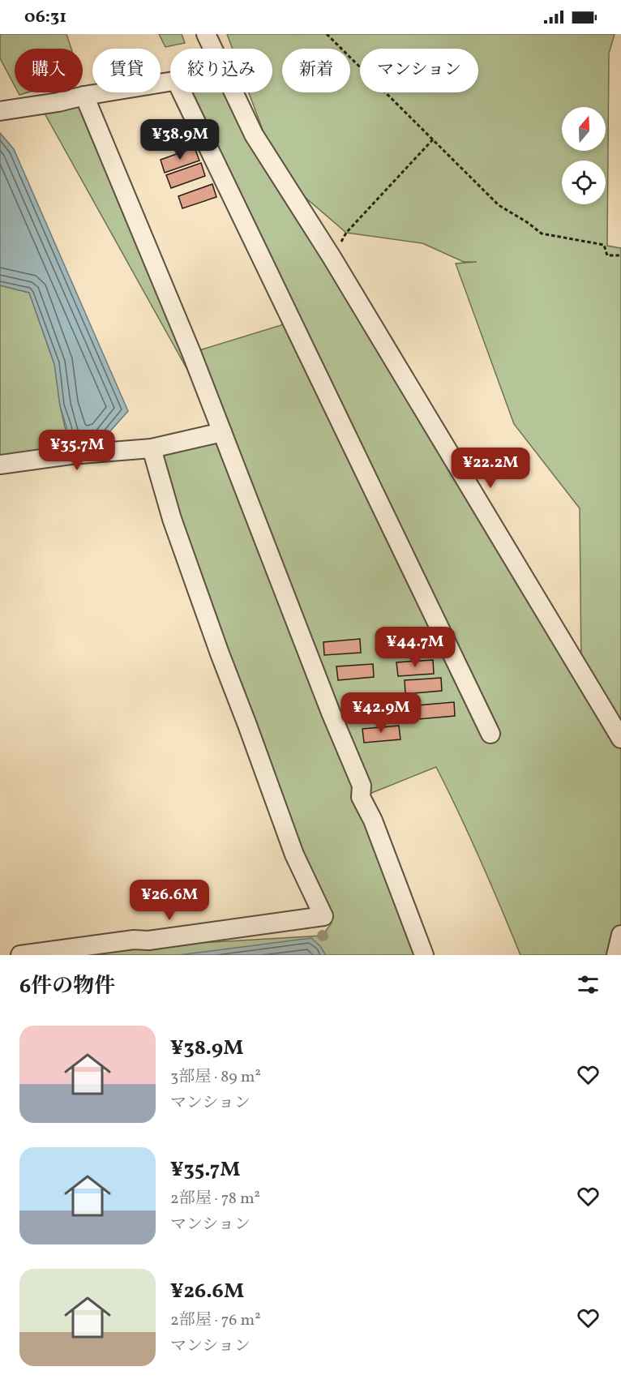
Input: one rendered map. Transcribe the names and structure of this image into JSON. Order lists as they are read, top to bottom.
{
  "north": "top",
  "page": {
    "status": "06:31",
    "chip": [
      "購入",
      "賃貸",
      "絞り込み",
      "新着",
      "マンション"
    ],
    "price": [
      "¥38.9M",
      "¥35.7M",
      "¥22.2M",
      "¥44.7M",
      "¥42.9M",
      "¥26.6M"
    ],
    "heading": "6件の物件",
    "list": [
      {
        "name": "¥38.9M",
        "note": "3部屋 · 89 m² · マンション"
      },
      {
        "name": "¥35.7M",
        "note": "2部屋 · 78 m² · マンション"
      },
      {
        "name": "¥26.6M",
        "note": "2部屋 · 76 m² · マンション"
      }
    ]
  }
}
